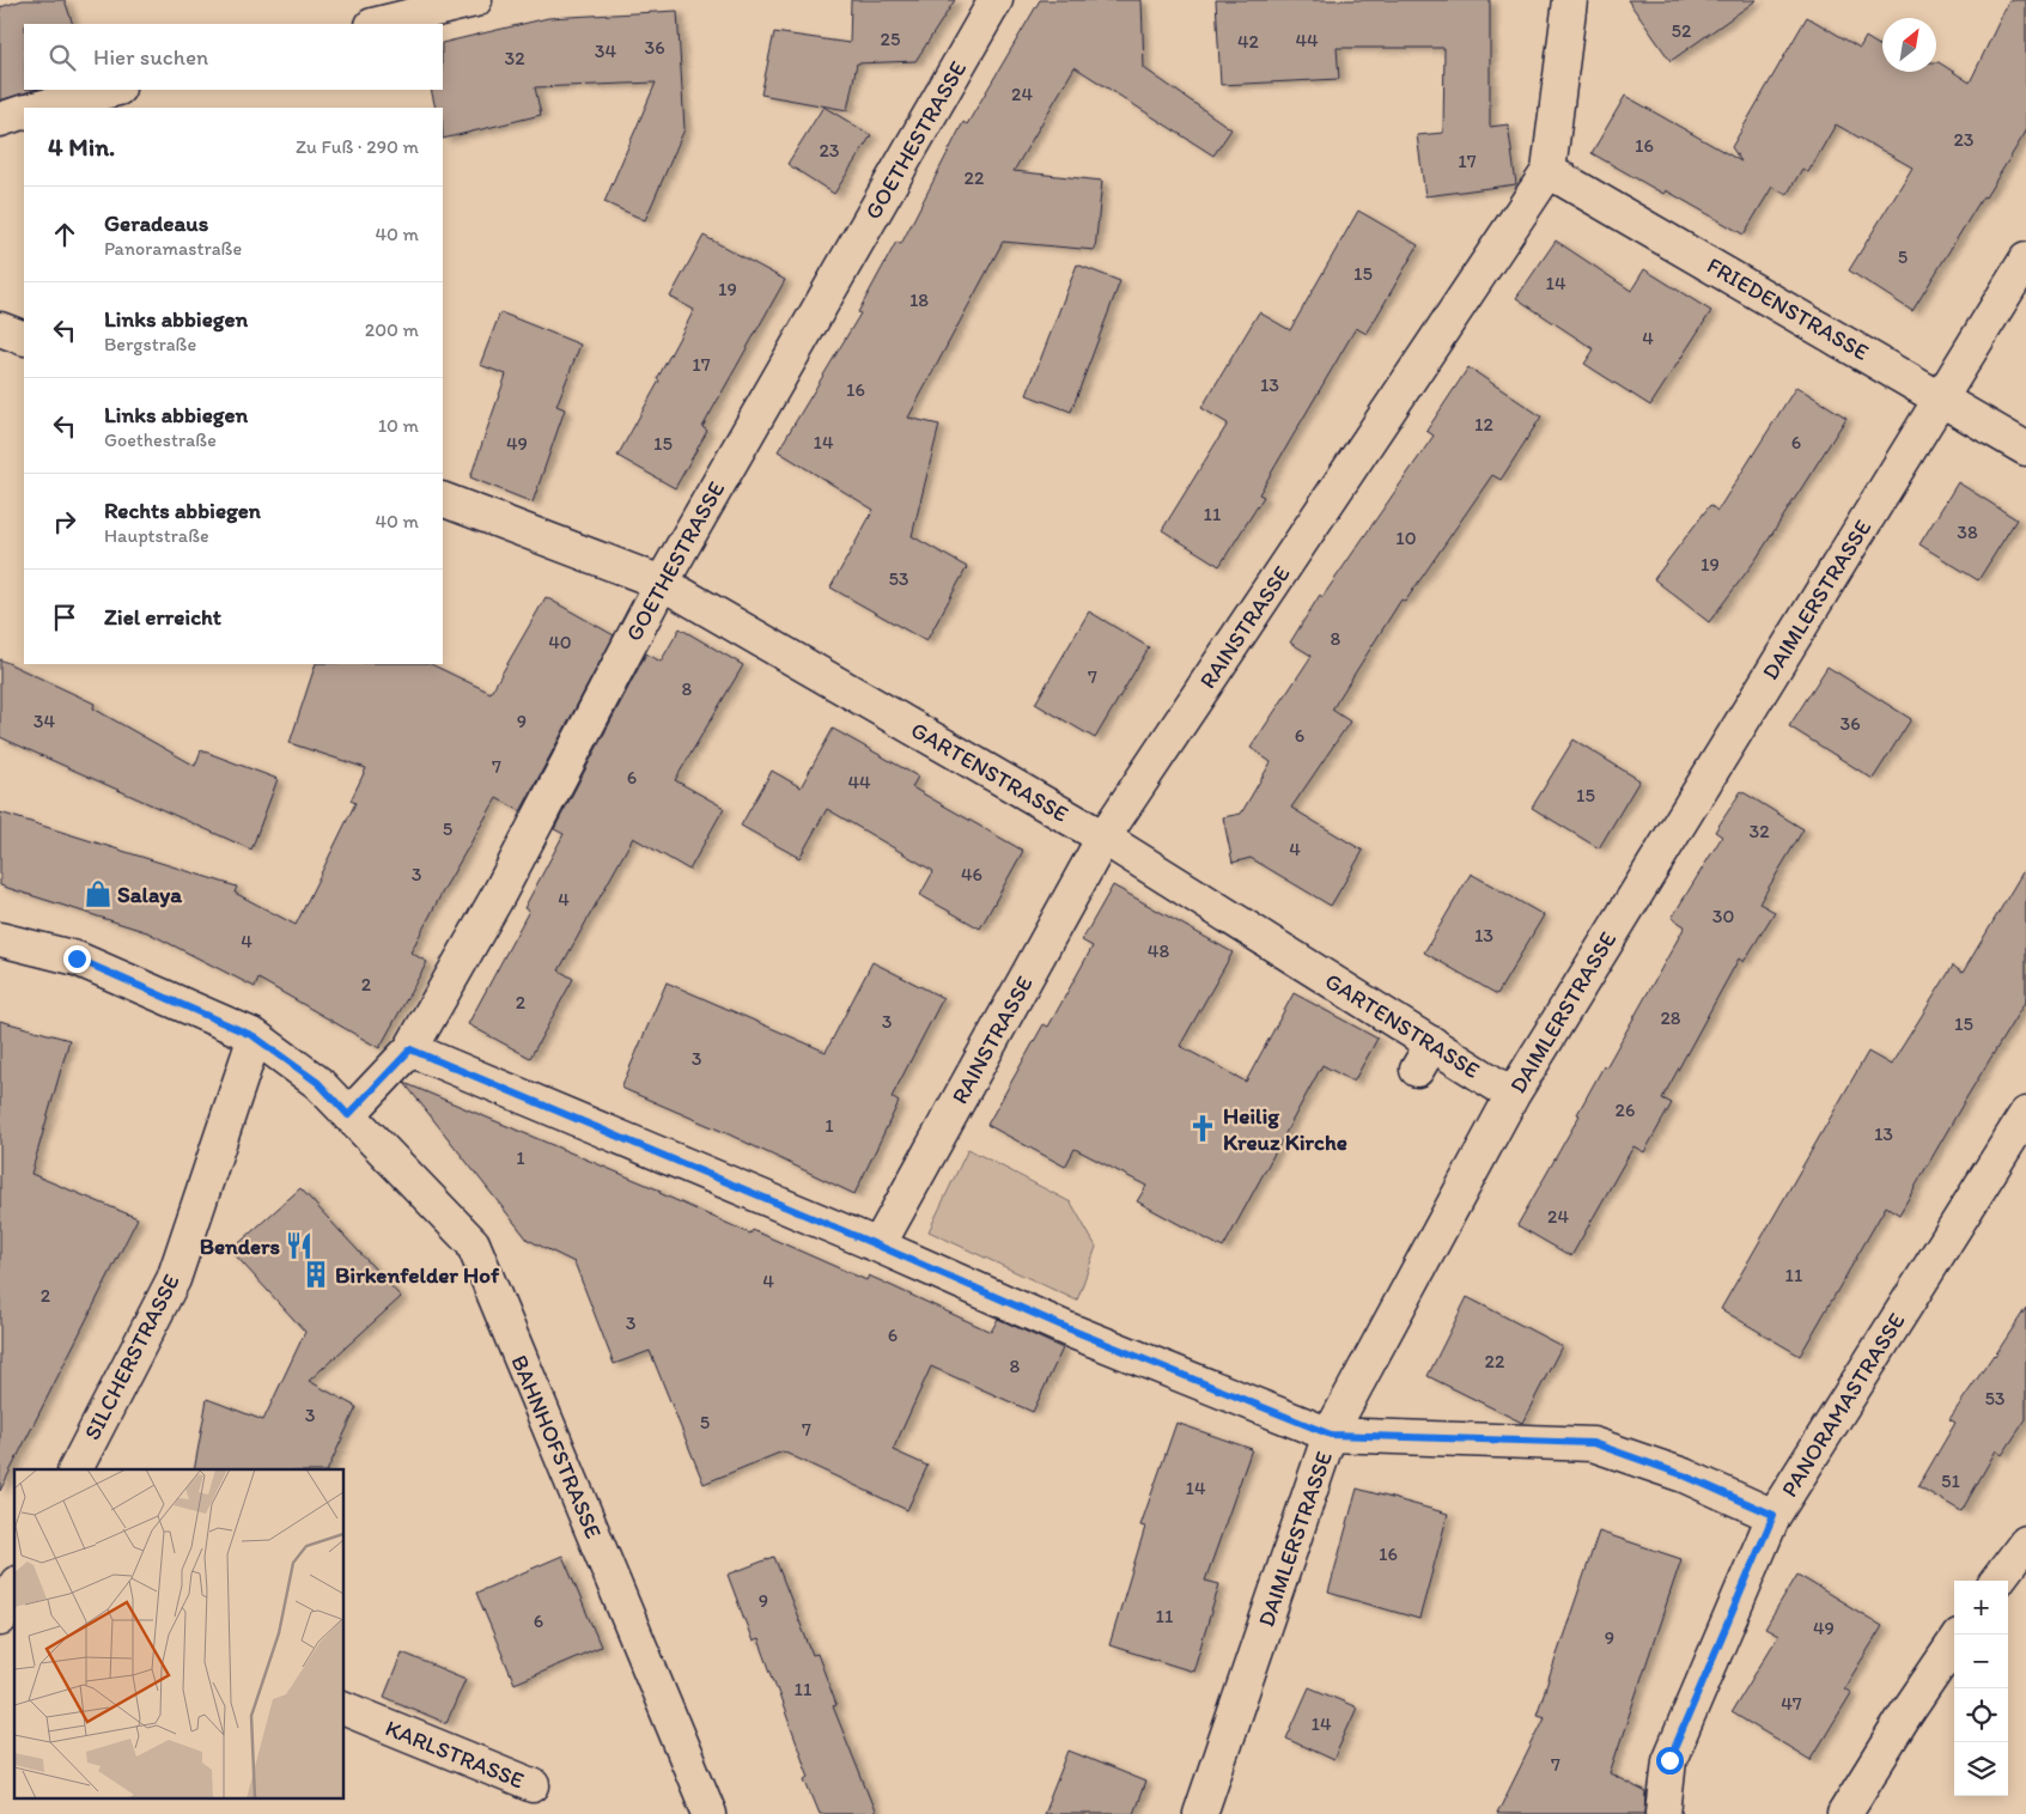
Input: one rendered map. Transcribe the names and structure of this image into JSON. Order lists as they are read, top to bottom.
{
  "streets": {
    "street": [
      "GOETHESTRASSE",
      "FRIEDENSTRASSE",
      "DAIMLERSTRASSE",
      "RAINSTRASSE",
      "GARTENSTRASSE",
      "SILCHERSTRASSE",
      "PANORAMASTRASSE",
      "BAHNHOFSTRASSE",
      "KARLSTRASSE"
    ]
  },
  "crossings": [
    ["GOETHESTRASSE", "GARTENSTRASSE"],
    ["GOETHESTRASSE", "BAHNHOFSTRASSE"],
    ["FRIEDENSTRASSE", "DAIMLERSTRASSE"],
    ["FRIEDENSTRASSE", "RAINSTRASSE"],
    ["DAIMLERSTRASSE", "GARTENSTRASSE"],
    ["RAINSTRASSE", "GARTENSTRASSE"],
    ["SILCHERSTRASSE", "BAHNHOFSTRASSE"]
  ],
  "places": {
    "shop": ["Salaya"],
    "church": ["Heilig Kreuz Kirche"],
    "restaurant": ["Benders"],
    "building": ["Birkenfelder Hof"]
  },
  "house_numbers": [
    "52",
    "25",
    "44",
    "42",
    "36",
    "34",
    "32",
    "24",
    "23",
    "16",
    "23",
    "17",
    "22",
    "5",
    "15",
    "14",
    "19",
    "18",
    "4",
    "17",
    "13",
    "16",
    "12",
    "14",
    "6",
    "49",
    "15",
    "11",
    "38",
    "10",
    "19",
    "53",
    "8",
    "40",
    "7",
    "8",
    "34",
    "9",
    "36",
    "6",
    "7",
    "6",
    "44",
    "15",
    "5",
    "32",
    "4",
    "3",
    "46",
    "4",
    "30",
    "13",
    "4",
    "48",
    "2",
    "2",
    "28",
    "3",
    "15",
    "3",
    "26",
    "1",
    "13",
    "1",
    "24",
    "11",
    "4",
    "2",
    "3",
    "6",
    "22",
    "8",
    "53",
    "3",
    "5",
    "7",
    "51",
    "14",
    "16",
    "9",
    "11",
    "6",
    "49",
    "9",
    "11",
    "47",
    "14",
    "7"
  ],
  "north": "top right",
  "page": {
    "search": "Hier suchen",
    "heading": ["4 Min.", "Zu Fuß · 290 m"],
    "list": [
      ["Geradeaus", "Panoramastraße", "40 m"],
      ["Links abbiegen", "Bergstraße", "200 m"],
      ["Links abbiegen", "Goethestraße", "10 m"],
      ["Rechts abbiegen", "Hauptstraße", "40 m"],
      "Ziel erreicht"
    ],
    "map_buttons": ["+", "−"]
  }
}
